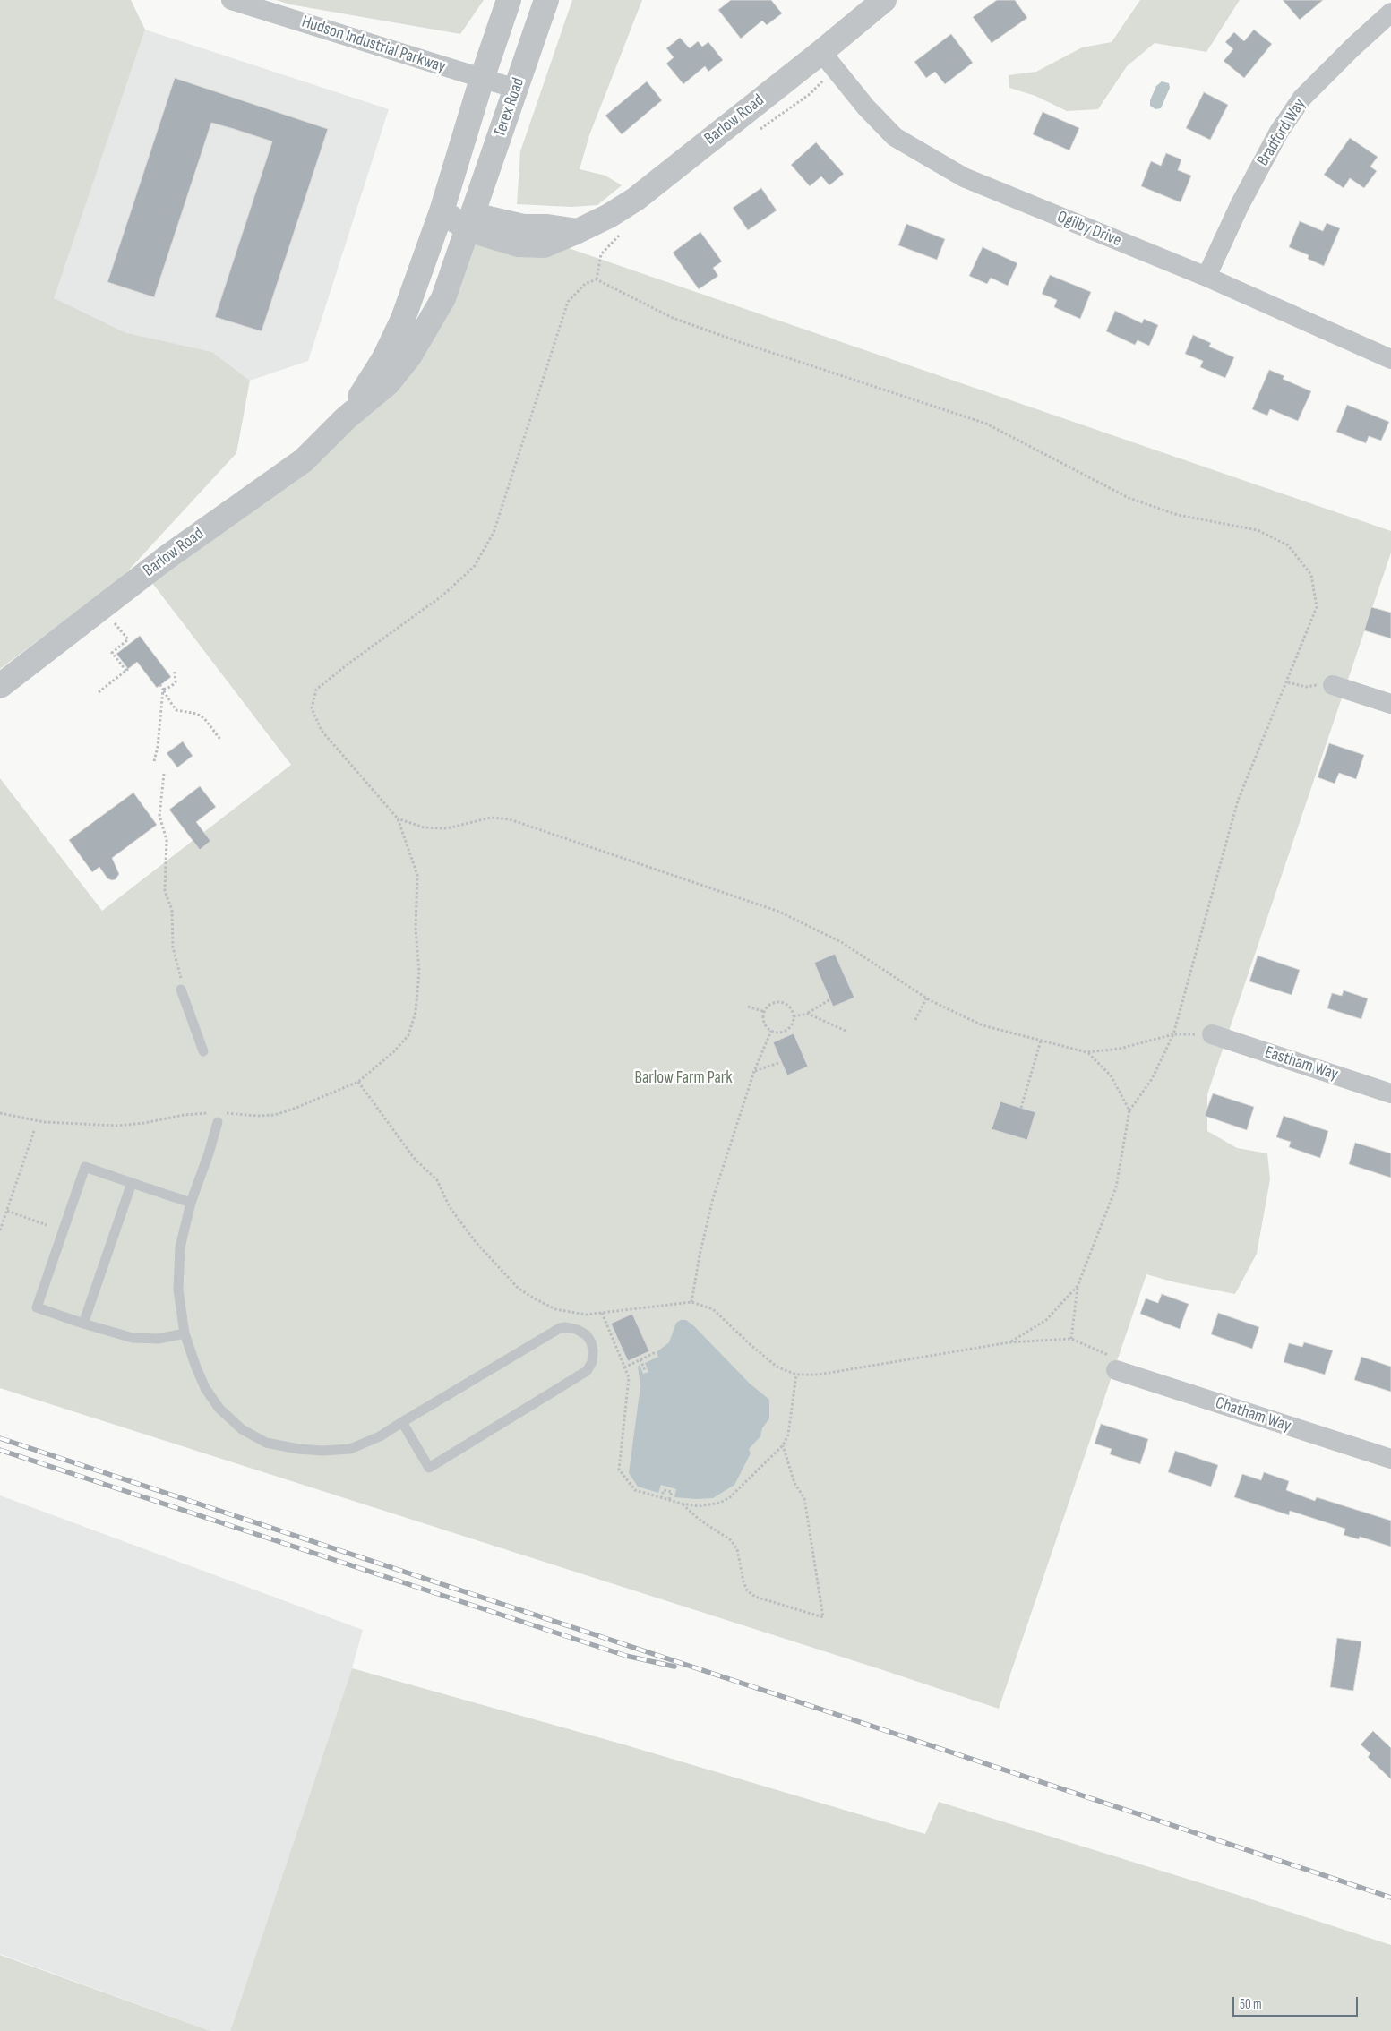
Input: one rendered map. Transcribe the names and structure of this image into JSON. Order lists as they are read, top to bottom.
{
  "streets": {
    "street": [
      "Hudson Industrial Parkway",
      "Terex Road",
      "Barlow Road",
      "Bradford Way",
      "Ogilby Drive",
      "Eastham Way",
      "Chatham Way"
    ]
  },
  "crossings": [
    ["Hudson Industrial Parkway", "Terex Road"],
    ["Terex Road", "Barlow Road"],
    ["Barlow Road", "Ogilby Drive"],
    ["Bradford Way", "Ogilby Drive"]
  ],
  "parks": ["Barlow Farm Park"],
  "scale_bar": "50 m"
}
